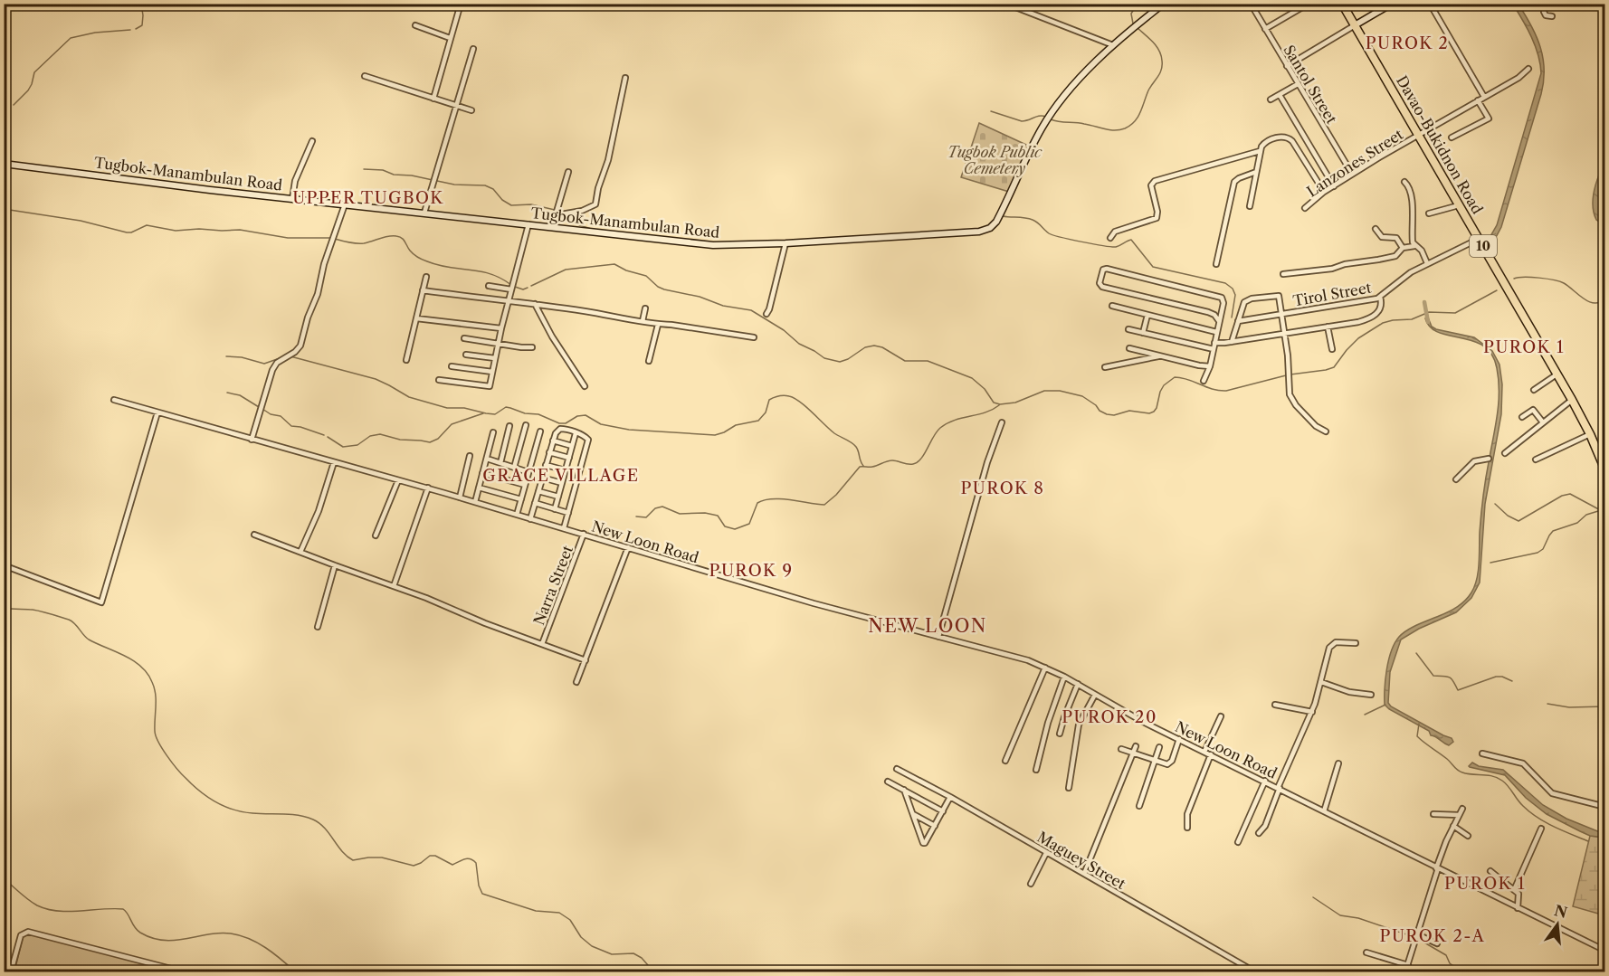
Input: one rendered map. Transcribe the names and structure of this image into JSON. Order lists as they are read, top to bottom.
{
  "streets": {
    "highway": ["Davao-Bukidnon Road", "10"],
    "street": [
      "Santol Street",
      "Lanzones Street",
      "Tugbok-Manambulan Road",
      "Tirol Street",
      "New Loon Road",
      "Narra Street",
      "Maguey Street"
    ]
  },
  "crossings": [
    ["Santol Street", "Lanzones Street"],
    ["Davao-Bukidnon Road", "Lanzones Street"],
    ["Davao-Bukidnon Road", "Tirol Street"],
    ["New Loon Road", "Narra Street"]
  ],
  "districts": [
    "PUROK 2",
    "UPPER TUGBOK",
    "PUROK 1",
    "GRACE VILLAGE",
    "PUROK 8",
    "PUROK 9",
    "NEW LOON",
    "PUROK 20",
    "PUROK 1",
    "PUROK 2-A"
  ],
  "parks": ["Tugbok Public Cemetery"],
  "north": "top"
}
